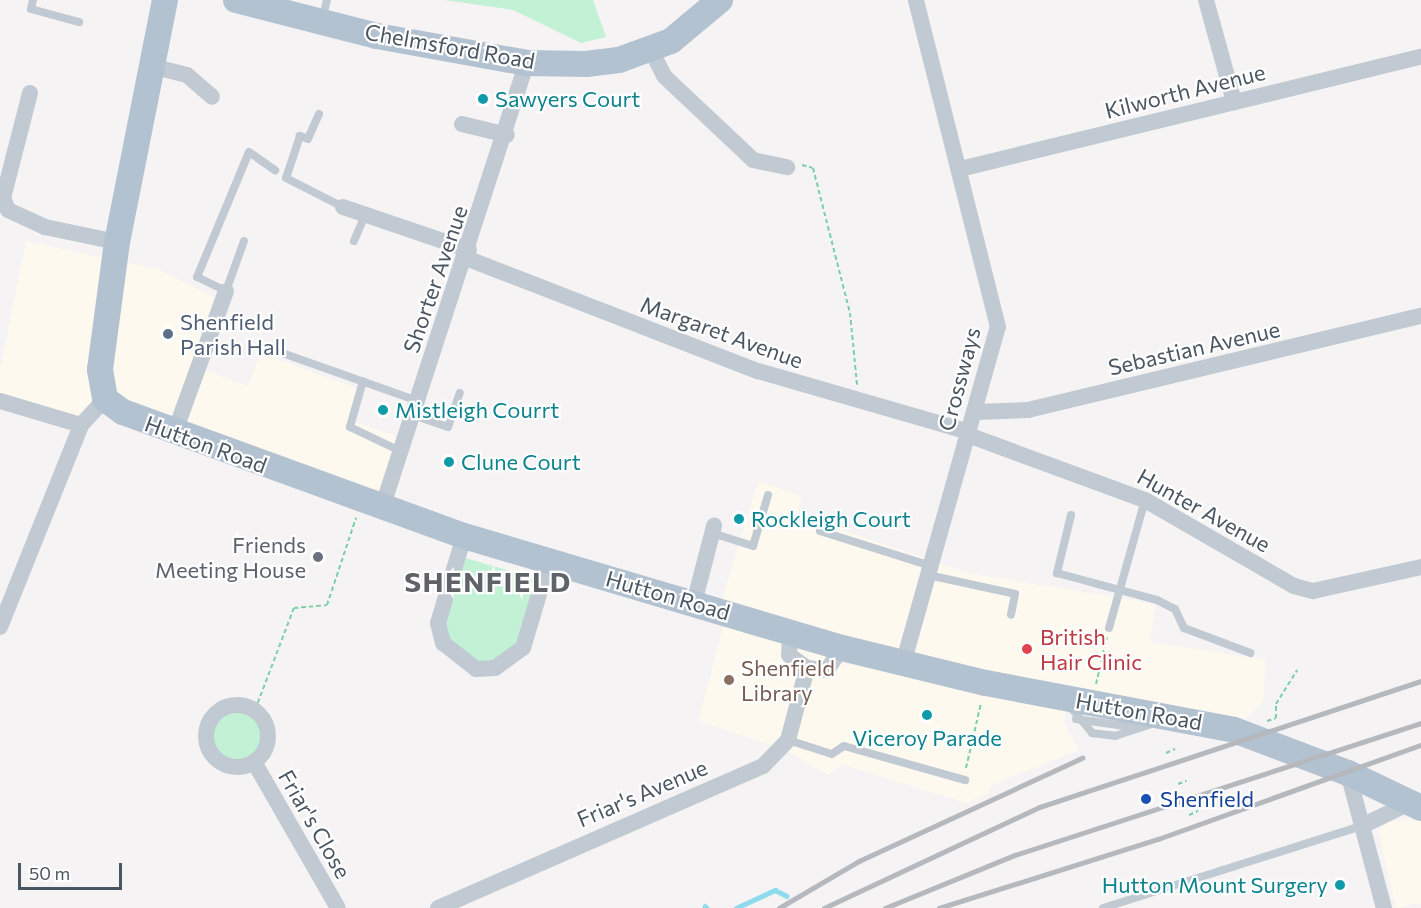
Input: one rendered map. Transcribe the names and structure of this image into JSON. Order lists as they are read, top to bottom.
{
  "streets": {
    "main road": ["Chelmsford Road", "Hutton Road"],
    "street": [
      "Kilworth Avenue",
      "Shorter Avenue",
      "Margaret Avenue",
      "Sebastian Avenue",
      "Crossways",
      "Hunter Avenue",
      "Friar's Avenue",
      "Friar's Close"
    ]
  },
  "crossings": [
    ["Chelmsford Road", "Shorter Avenue"],
    ["Kilworth Avenue", "Crossways"],
    ["Shorter Avenue", "Margaret Avenue"],
    ["Shorter Avenue", "Hutton Road"],
    ["Margaret Avenue", "Crossways"],
    ["Margaret Avenue", "Hunter Avenue"],
    ["Sebastian Avenue", "Crossways"],
    ["Crossways", "Hutton Road"],
    ["Crossways", "Hunter Avenue"]
  ],
  "districts": ["SHENFIELD"],
  "places": [
    "Sawyers Court",
    "Shenfield Parish Hall",
    "Mistleigh Courrt",
    "Clune Court",
    "Rockleigh Court",
    "Friends Meeting House",
    "British Hair Clinic",
    "Shenfield Library",
    "Viceroy Parade",
    "Shenfield",
    "Hutton Mount Surgery"
  ],
  "scale_bar": "50 m"
}
